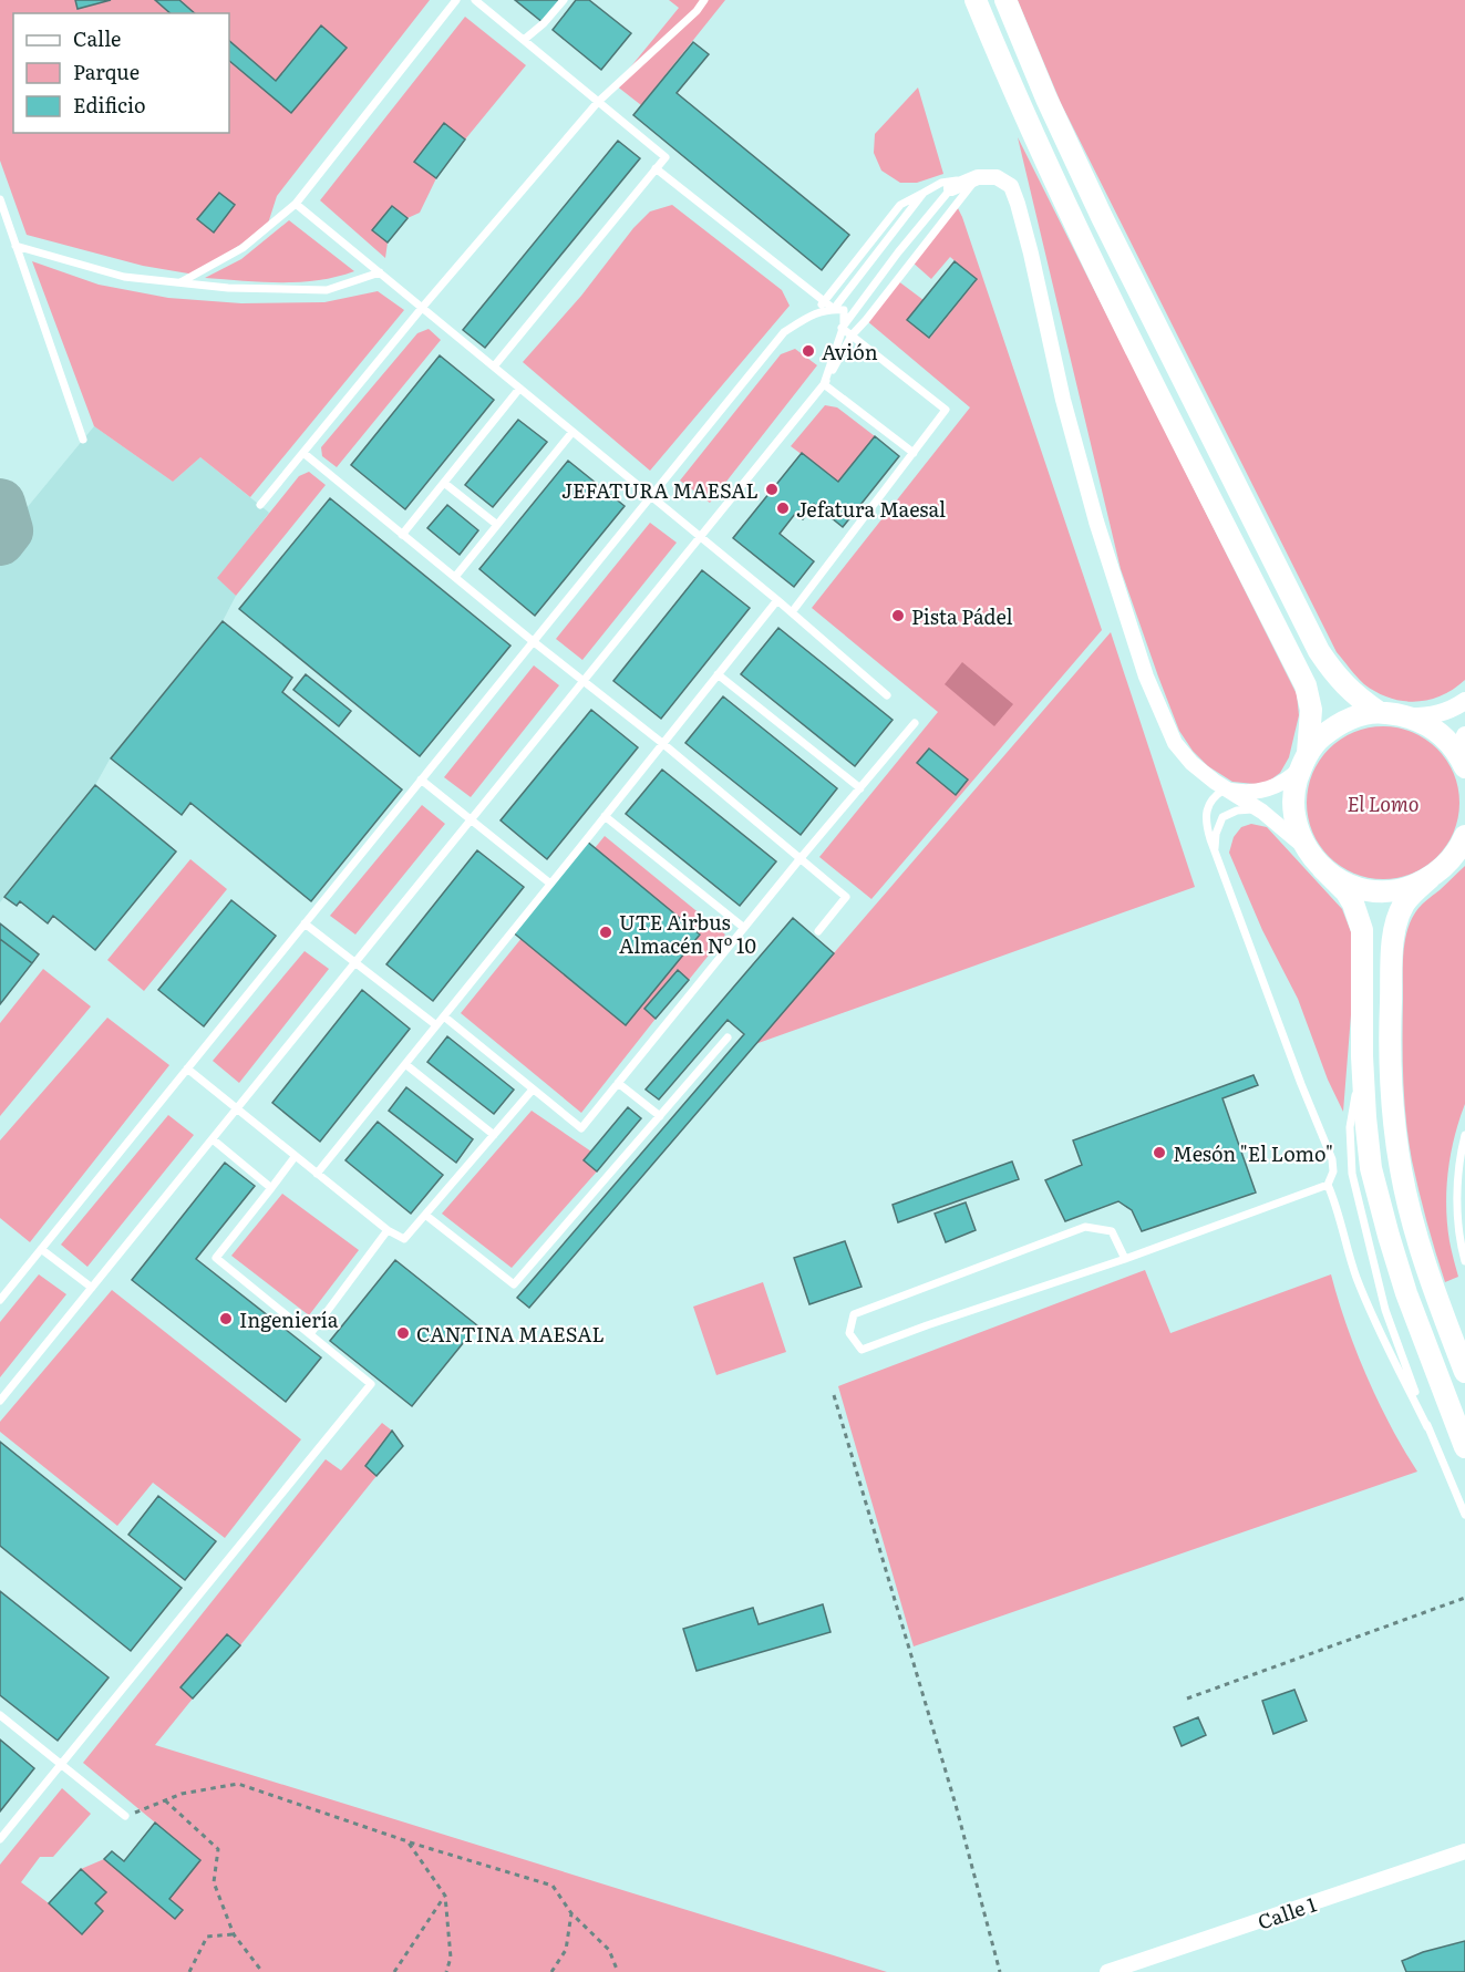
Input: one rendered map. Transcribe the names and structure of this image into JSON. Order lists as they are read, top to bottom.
{
  "streets": {
    "street": ["Calle 1"]
  },
  "parks": ["El Lomo"],
  "places": [
    "Avión",
    "JEFATURA MAESAL",
    "Jefatura Maesal",
    "Pista Pádel",
    "UTE Airbus Almacén Nº 10",
    "Mesón \"El Lomo\"",
    "Ingeniería",
    "CANTINA MAESAL"
  ],
  "legend": ["Calle", "Parque", "Edificio"]
}
